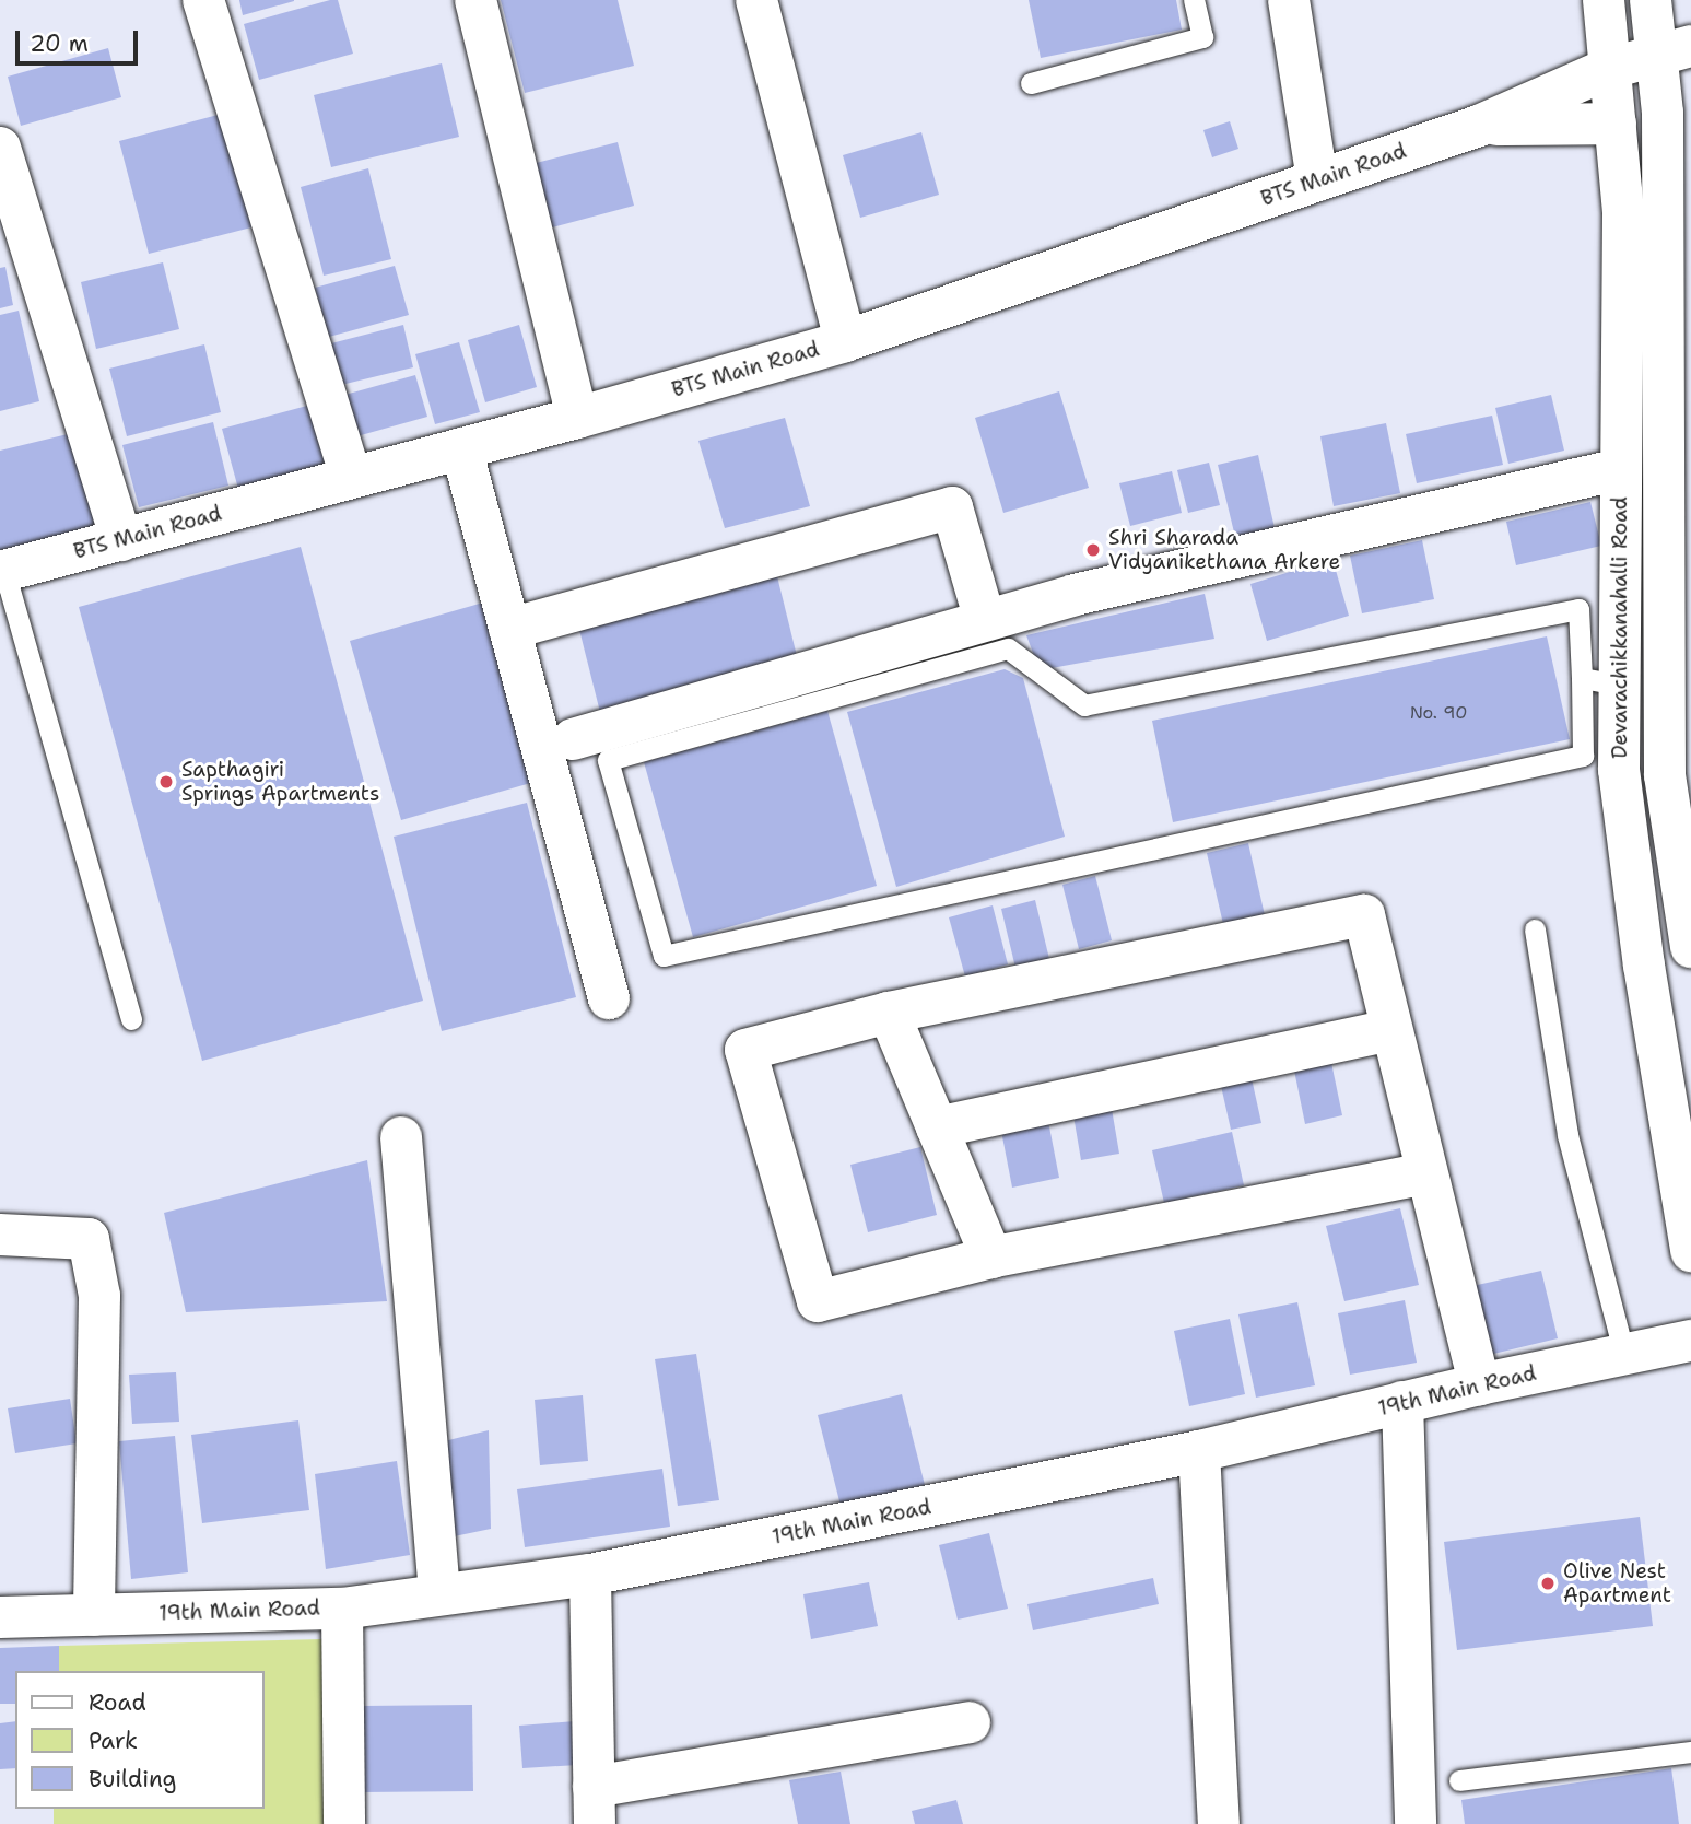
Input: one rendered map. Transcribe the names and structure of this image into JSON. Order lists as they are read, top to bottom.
{
  "streets": {
    "street": ["BTS Main Road", "Devarachikkanahalli Road", "19th Main Road"]
  },
  "crossings": [
    ["BTS Main Road", "Devarachikkanahalli Road"]
  ],
  "places": ["Shri Sharada Vidyanikethana Arkere", "Sapthagiri Springs Apartments", "Olive Nest Apartment"],
  "house_numbers": ["No. 90"],
  "legend": ["Road", "Park", "Building"],
  "scale_bar": "20 m"
}
